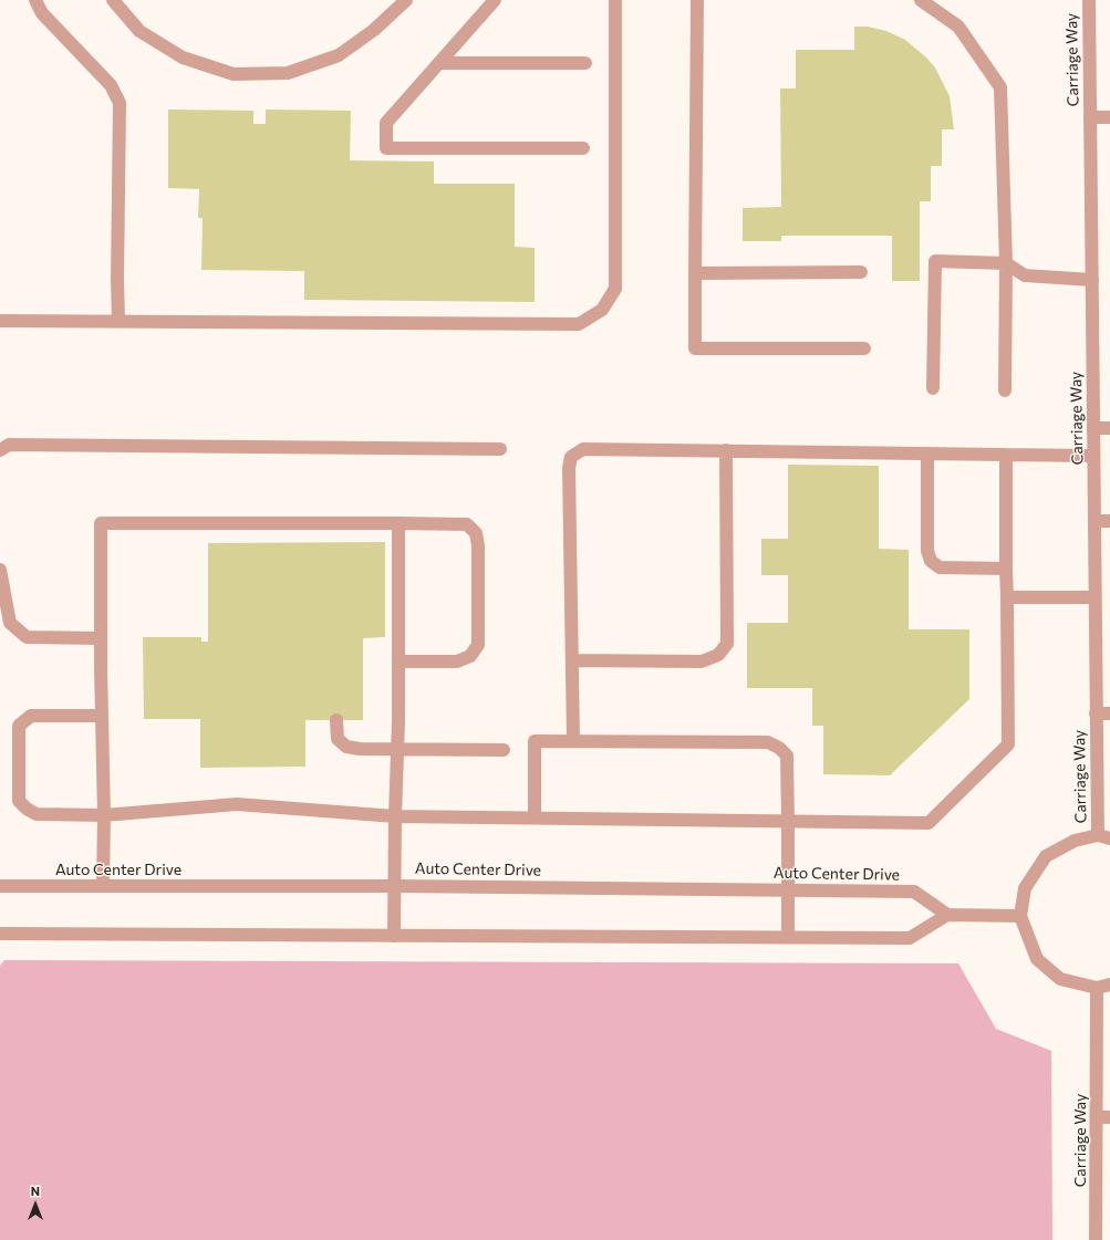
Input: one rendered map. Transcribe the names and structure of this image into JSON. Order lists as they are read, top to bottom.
{
  "streets": {
    "street": ["Carriage Way", "Auto Center Drive"]
  },
  "north": "top"
}
